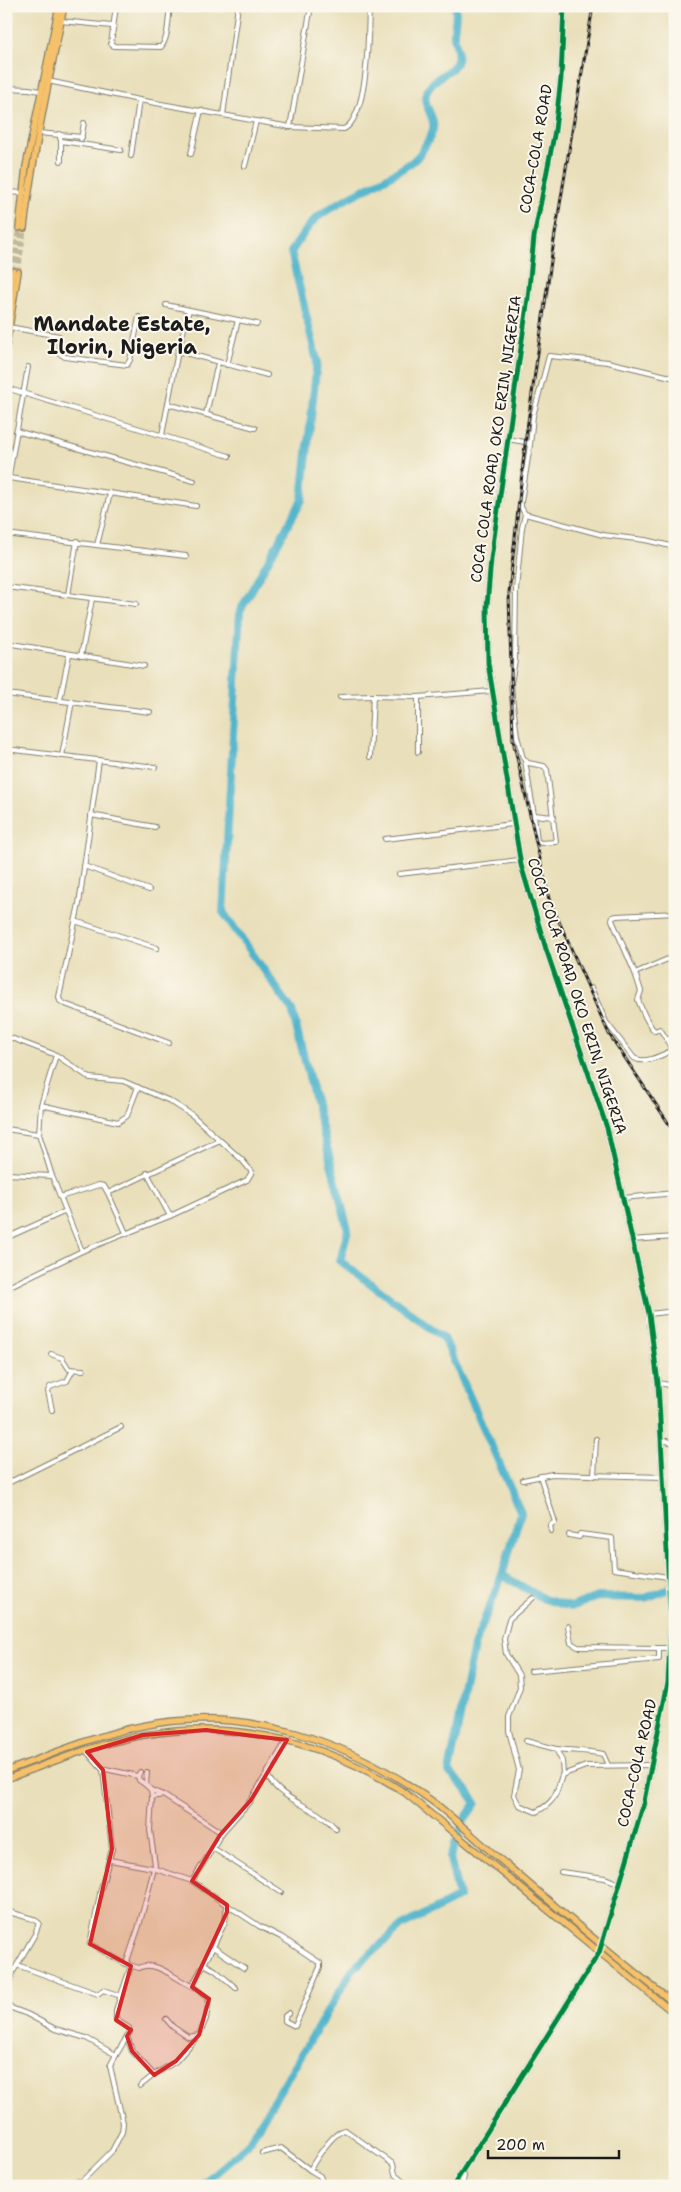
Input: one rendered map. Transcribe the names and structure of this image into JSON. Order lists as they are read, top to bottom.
{
  "streets": {
    "street": ["COCA-COLA ROAD", "COCA COLA ROAD, OKO ERIN, NIGERIA"]
  },
  "crossings": [
    ["COCA-COLA ROAD", "COCA COLA ROAD, OKO ERIN, NIGERIA"]
  ],
  "districts": ["Mandate Estate, Ilorin, Nigeria"],
  "scale_bar": "200 m"
}
